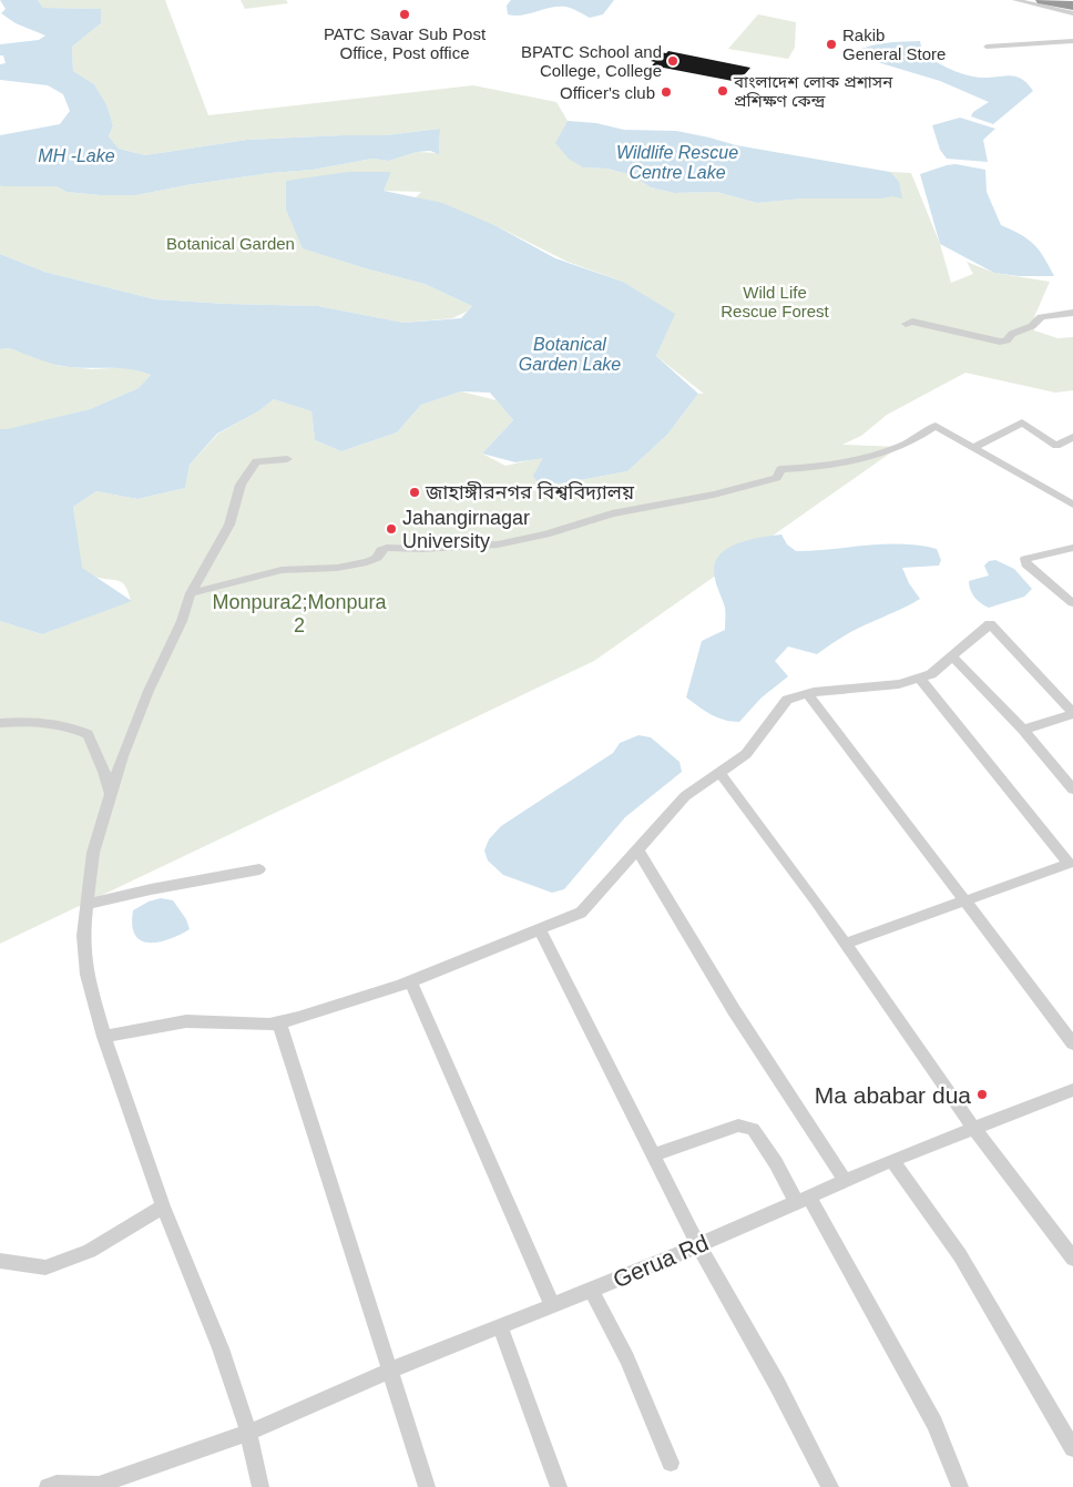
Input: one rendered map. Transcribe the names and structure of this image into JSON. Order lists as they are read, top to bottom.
{
  "streets": {
    "street": ["Gerua Rd"]
  },
  "water": ["Wildlife Rescue Centre Lake", "MH -Lake", "Botanical Garden Lake"],
  "parks": ["Botanical Garden", "Wild Life Rescue Forest", "Monpura2;Monpura 2"],
  "places": [
    "PATC Savar Sub Post Office, Post office",
    "Rakib General Store",
    "BPATC School and College, College",
    "বাংলাদেশ লোক প্রশাসন প্রশিক্ষণ কেন্দ্র",
    "Officer's club",
    "জাহাঙ্গীরনগর বিশ্ববিদ্যালয়",
    "Jahangirnagar University",
    "Ma ababar dua"
  ]
}
